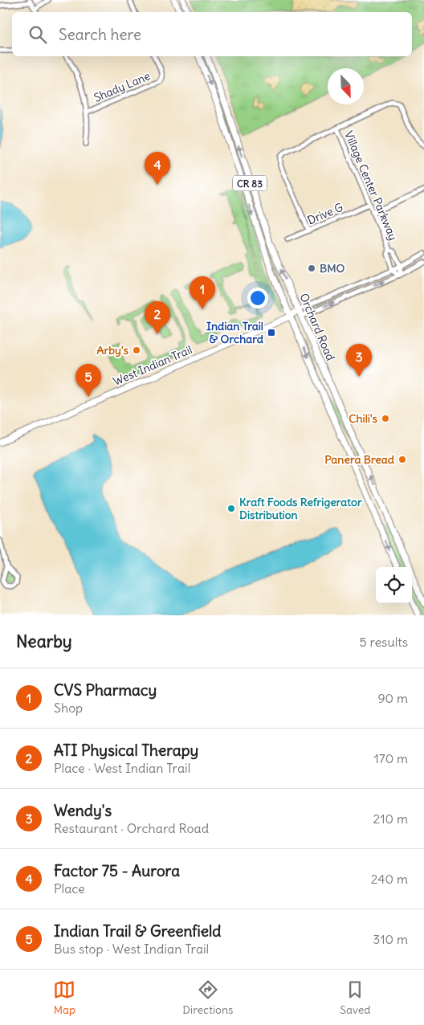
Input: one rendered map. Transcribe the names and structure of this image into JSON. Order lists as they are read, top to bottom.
{
  "streets": {
    "main road": ["CR 83", "Orchard Road", "West Indian Trail"],
    "street": ["Shady Lane", "Village Center Parkway", "Drive G"]
  },
  "crossings": [
    ["Village Center Parkway", "Drive G"],
    ["Village Center Parkway", "West Indian Trail"],
    ["Orchard Road", "West Indian Trail"]
  ],
  "places": {
    "other": [
      "BMO",
      "Arby's",
      "Chili's",
      "Panera Bread",
      "Kraft Foods Refrigerator Distribution"
    ],
    "transit": ["Indian Trail & Orchard"]
  },
  "north": "bottom right",
  "page": {
    "search": "Search here",
    "pins": [
      "4",
      "1",
      "2",
      "3",
      "5"
    ],
    "heading": ["Nearby", "5 results"],
    "list": [
      {
        "mark": "1",
        "name": "CVS Pharmacy",
        "note": "Shop",
        "value": "90 m"
      },
      {
        "mark": "2",
        "name": "ATI Physical Therapy",
        "note": "Place · West Indian Trail",
        "value": "170 m"
      },
      {
        "mark": "3",
        "name": "Wendy's",
        "note": "Restaurant · Orchard Road",
        "value": "210 m"
      },
      {
        "mark": "4",
        "name": "Factor 75 - Aurora",
        "note": "Place",
        "value": "240 m"
      },
      {
        "mark": "5",
        "name": "Indian Trail & Greenfield",
        "note": "Bus stop · West Indian Trail",
        "value": "310 m"
      }
    ],
    "nav": ["Map", "Directions", "Saved"]
  }
}
